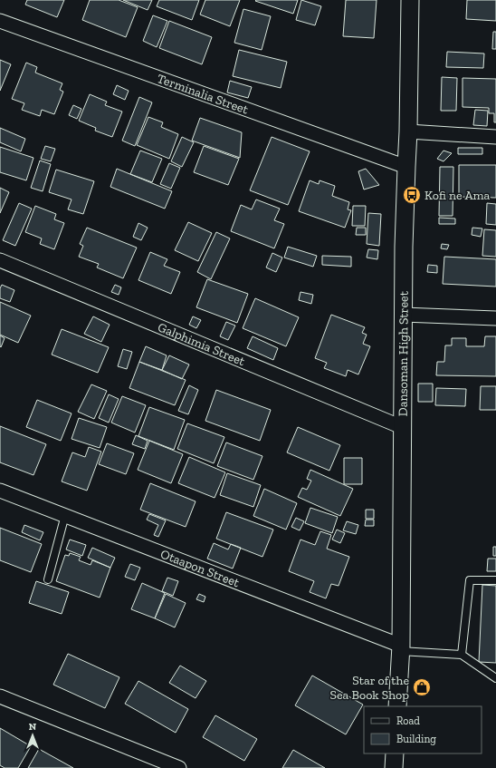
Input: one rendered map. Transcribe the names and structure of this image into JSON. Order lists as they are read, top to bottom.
{
  "streets": {
    "street": [
      "Terminalia Street",
      "Galphimia Street",
      "Dansoman High Street",
      "Otaapon Street"
    ]
  },
  "crossings": [
    ["Terminalia Street", "Dansoman High Street"],
    ["Galphimia Street", "Dansoman High Street"],
    ["Dansoman High Street", "Otaapon Street"]
  ],
  "places": {
    "bus stop": ["Kofi ne Ama"],
    "shop": ["Star of the Sea Book Shop"]
  },
  "legend": ["Road", "Building"],
  "north": "top"
}
